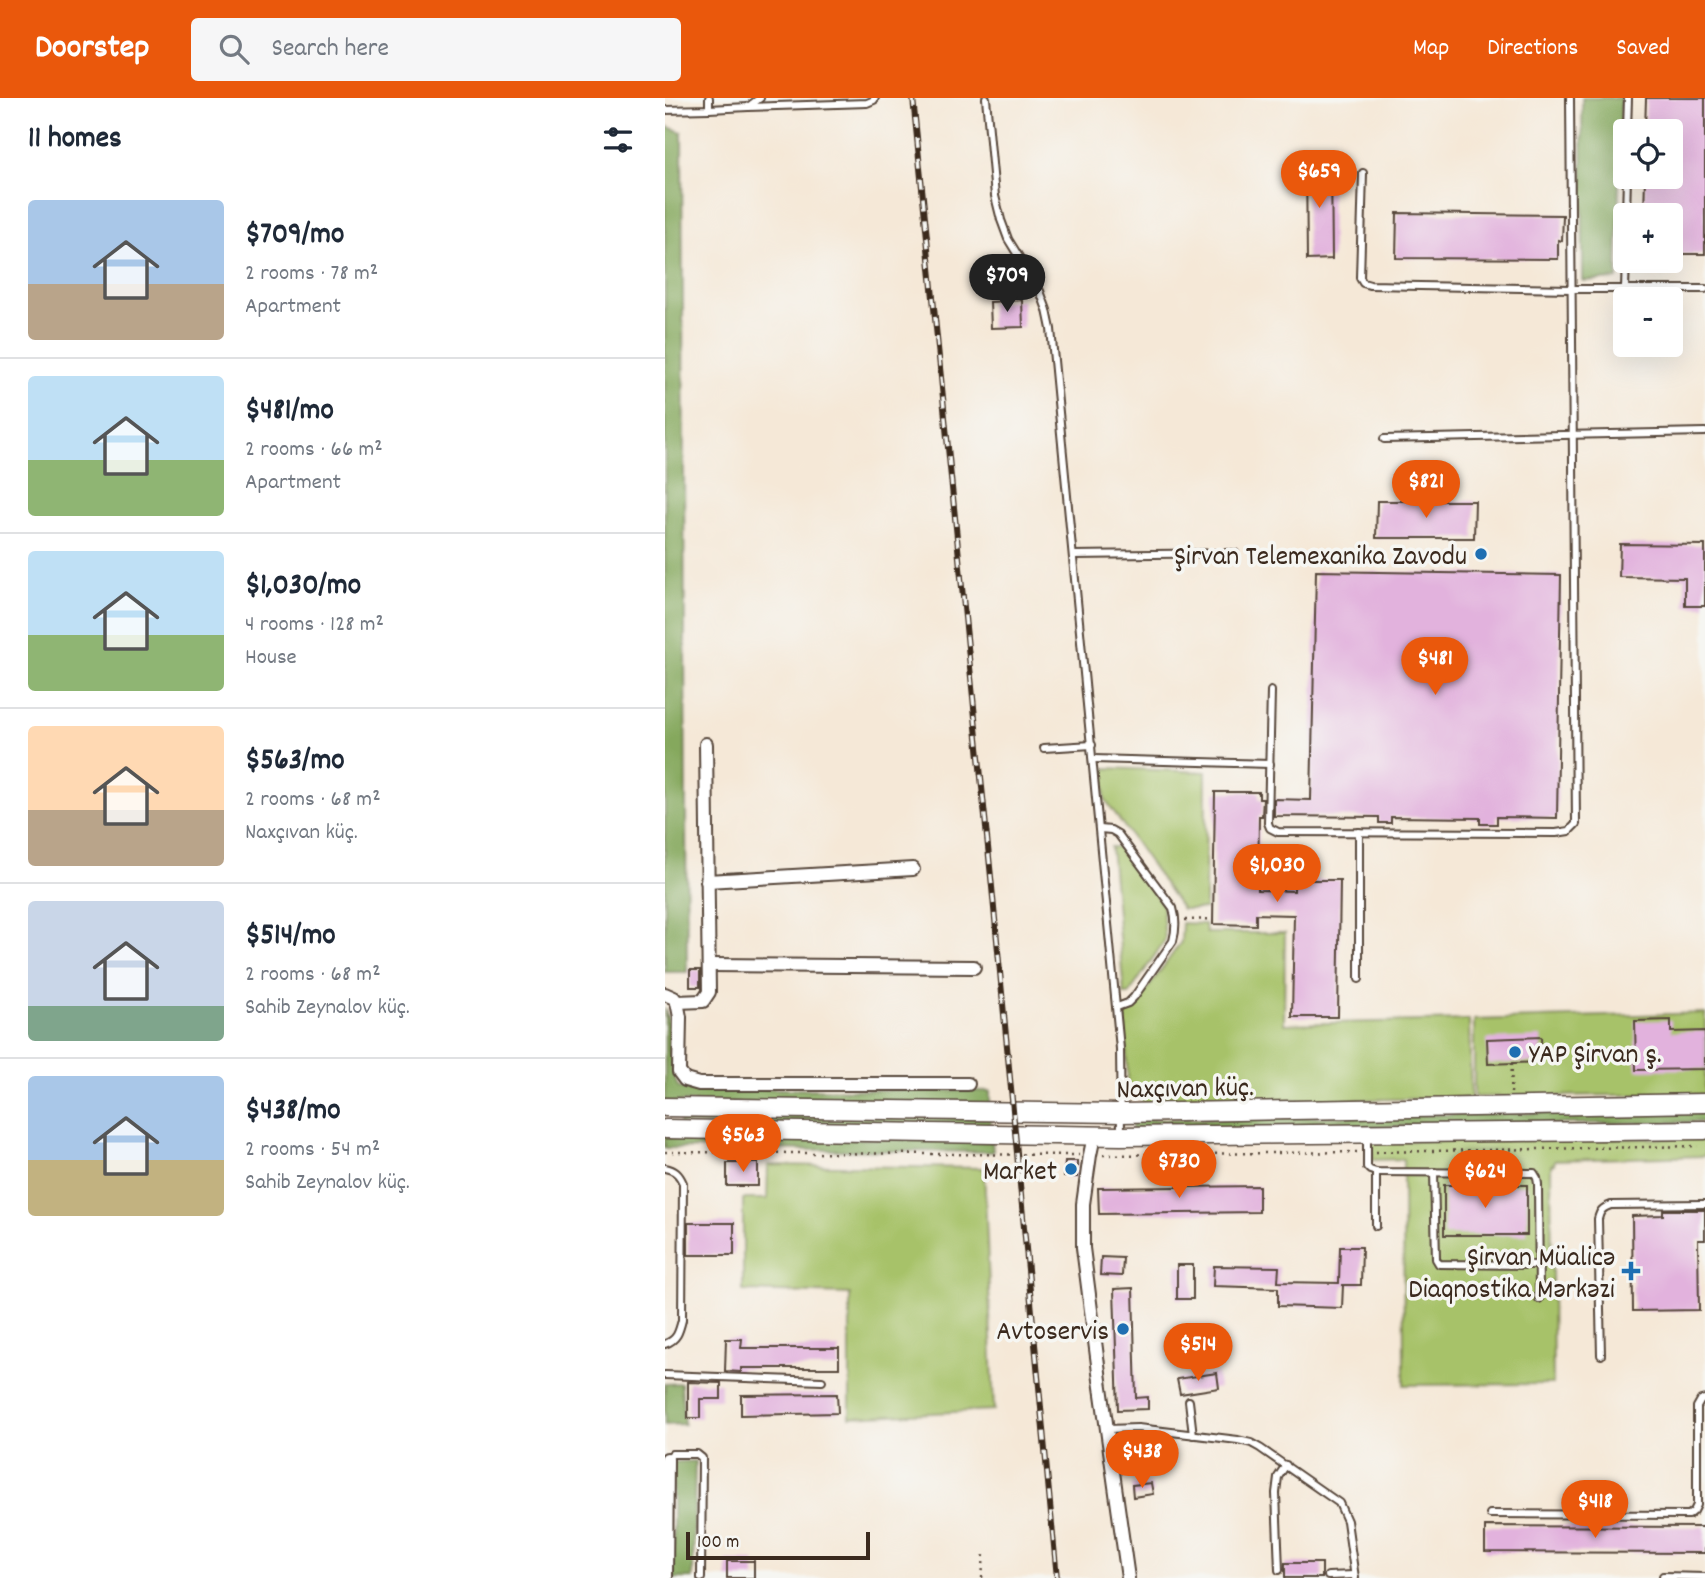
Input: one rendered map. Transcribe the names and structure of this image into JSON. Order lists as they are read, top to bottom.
{
  "streets": {
    "main road": ["Naxçıvan küç."]
  },
  "places": {
    "other": [
      "Şirvan Telemexanika Zavodu",
      "YAP Şirvan ş.",
      "Market",
      "Avtoservis"
    ],
    "health": ["Şirvan Müalicə Diaqnostika Mərkəzi"]
  },
  "scale_bar": "100 m",
  "page": {
    "header": "Doorstep",
    "search": "Search here",
    "nav": ["Map", "Directions", "Saved"],
    "heading": "11 homes",
    "map_buttons": ["+", "−"],
    "price": [
      "$659",
      "$709",
      "$821",
      "$481",
      "$1,030",
      "$563",
      "$730",
      "$624",
      "$514",
      "$438",
      "$418"
    ],
    "list": [
      {
        "name": "$709/mo",
        "note": "2 rooms · 78 m² · Apartment"
      },
      {
        "name": "$481/mo",
        "note": "2 rooms · 66 m² · Apartment"
      },
      {
        "name": "$1,030/mo",
        "note": "4 rooms · 128 m² · House"
      },
      {
        "name": "$563/mo",
        "note": "2 rooms · 68 m² · Naxçıvan küç."
      },
      {
        "name": "$514/mo",
        "note": "2 rooms · 68 m² · Sahib Zeynalov küç."
      },
      {
        "name": "$438/mo",
        "note": "2 rooms · 54 m² · Sahib Zeynalov küç."
      }
    ],
    "scale": "100 m"
  }
}
